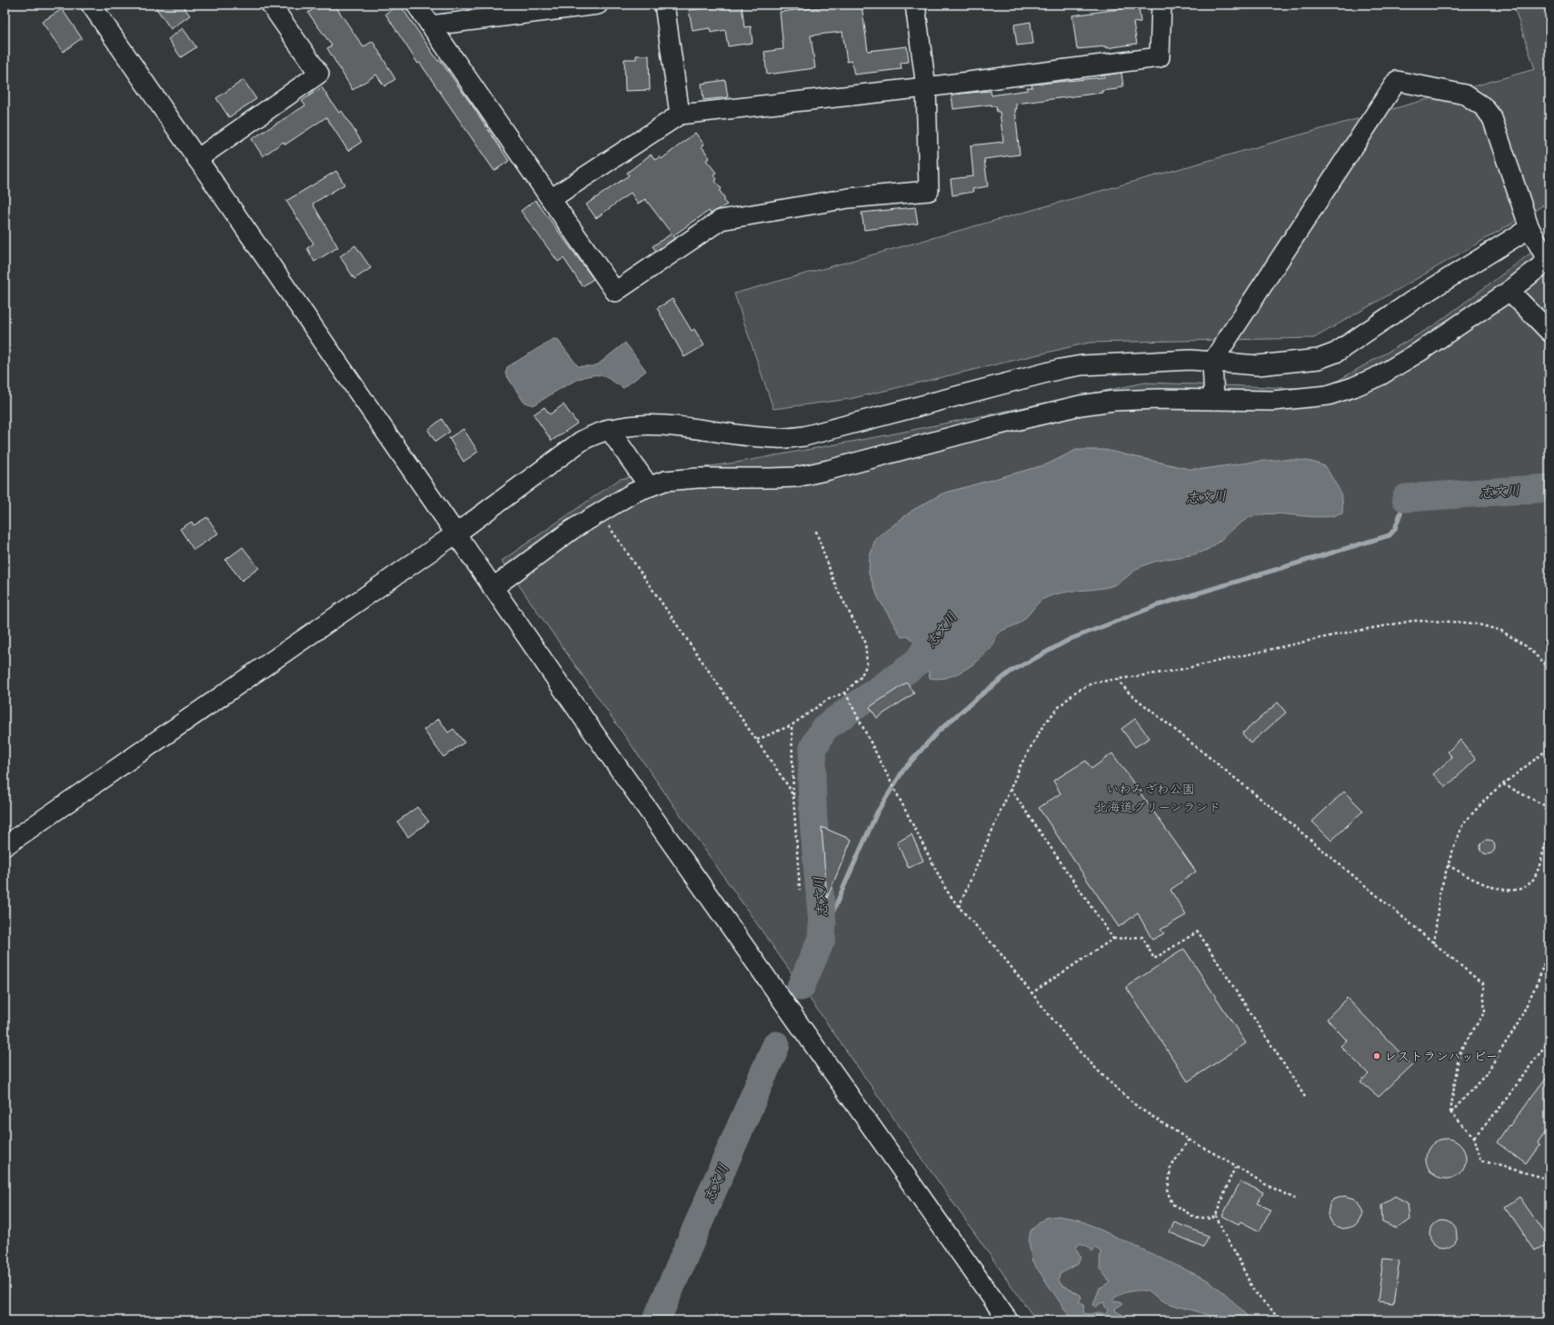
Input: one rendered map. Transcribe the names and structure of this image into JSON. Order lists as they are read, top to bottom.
{
  "water": ["志文川"],
  "parks": ["いわみざわ公園", "北海道グリーンランド"],
  "places": ["レストランハッピー"]
}
